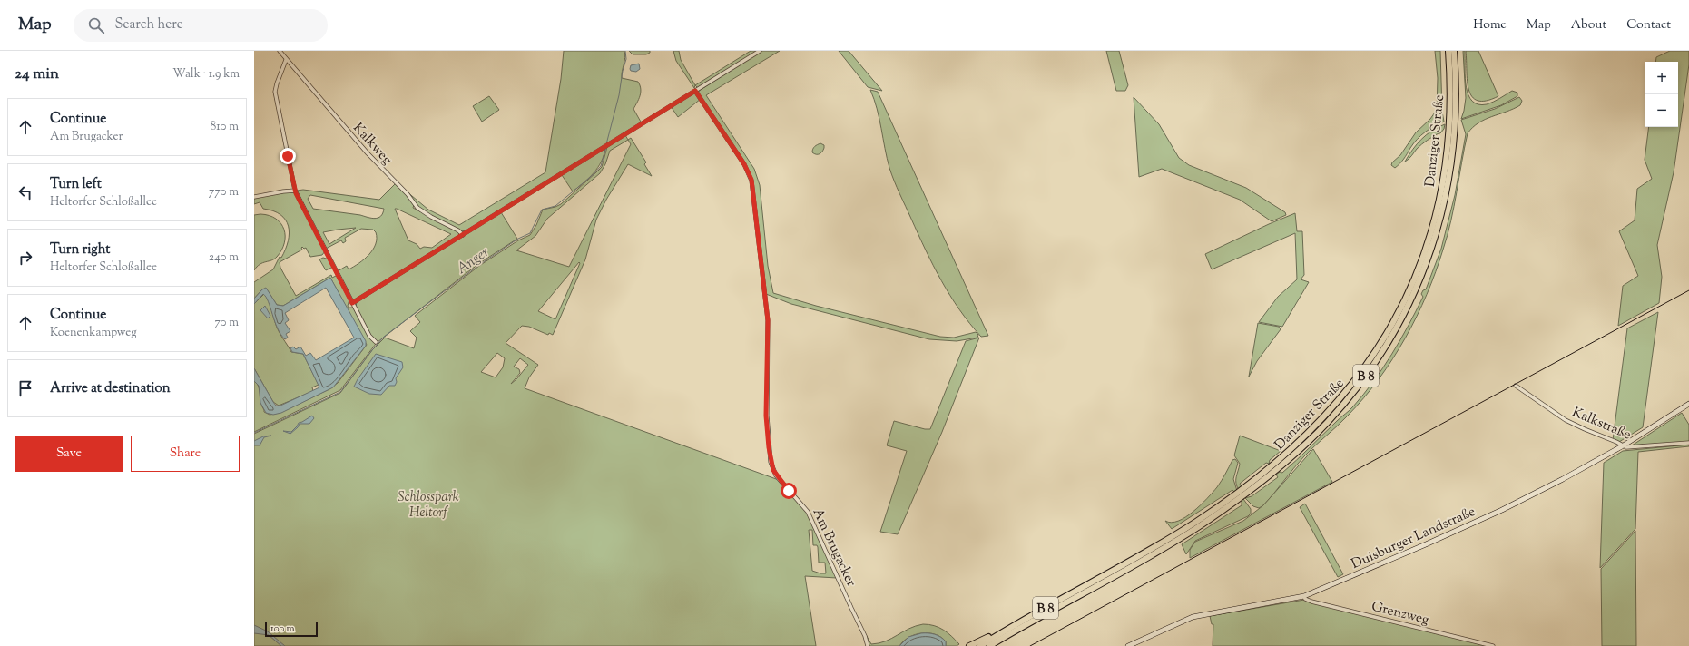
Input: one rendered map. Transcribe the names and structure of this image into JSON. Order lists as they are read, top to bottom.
{
  "streets": {
    "highway": ["Danziger Straße", "B 8"],
    "main road": ["Duisburger Landstraße"],
    "street": [
      "Kalkweg",
      "Kalkstraße",
      "Am Brugacker",
      "Grenzweg"
    ]
  },
  "crossings": [
    ["Kalkstraße", "Duisburger Landstraße"],
    ["Duisburger Landstraße", "Grenzweg"]
  ],
  "water": ["Anger"],
  "parks": ["Schlosspark Heltorf"],
  "scale_bar": "100 m",
  "page": {
    "header": "Map",
    "search": "Search here",
    "nav": [
      "Home",
      "Map",
      "About",
      "Contact"
    ],
    "heading": ["24 min", "Walk · 1.9 km"],
    "map_buttons": ["+", "−"],
    "list": [
      ["Continue", "Am Brugacker", "810 m"],
      ["Turn left", "Heltorfer Schloßallee", "770 m"],
      ["Turn right", "Heltorfer Schloßallee", "240 m"],
      ["Continue", "Koenenkampweg", "70 m"],
      "Arrive at destination"
    ],
    "buttons": ["Save", "Share"],
    "scale": "100 m"
  }
}
